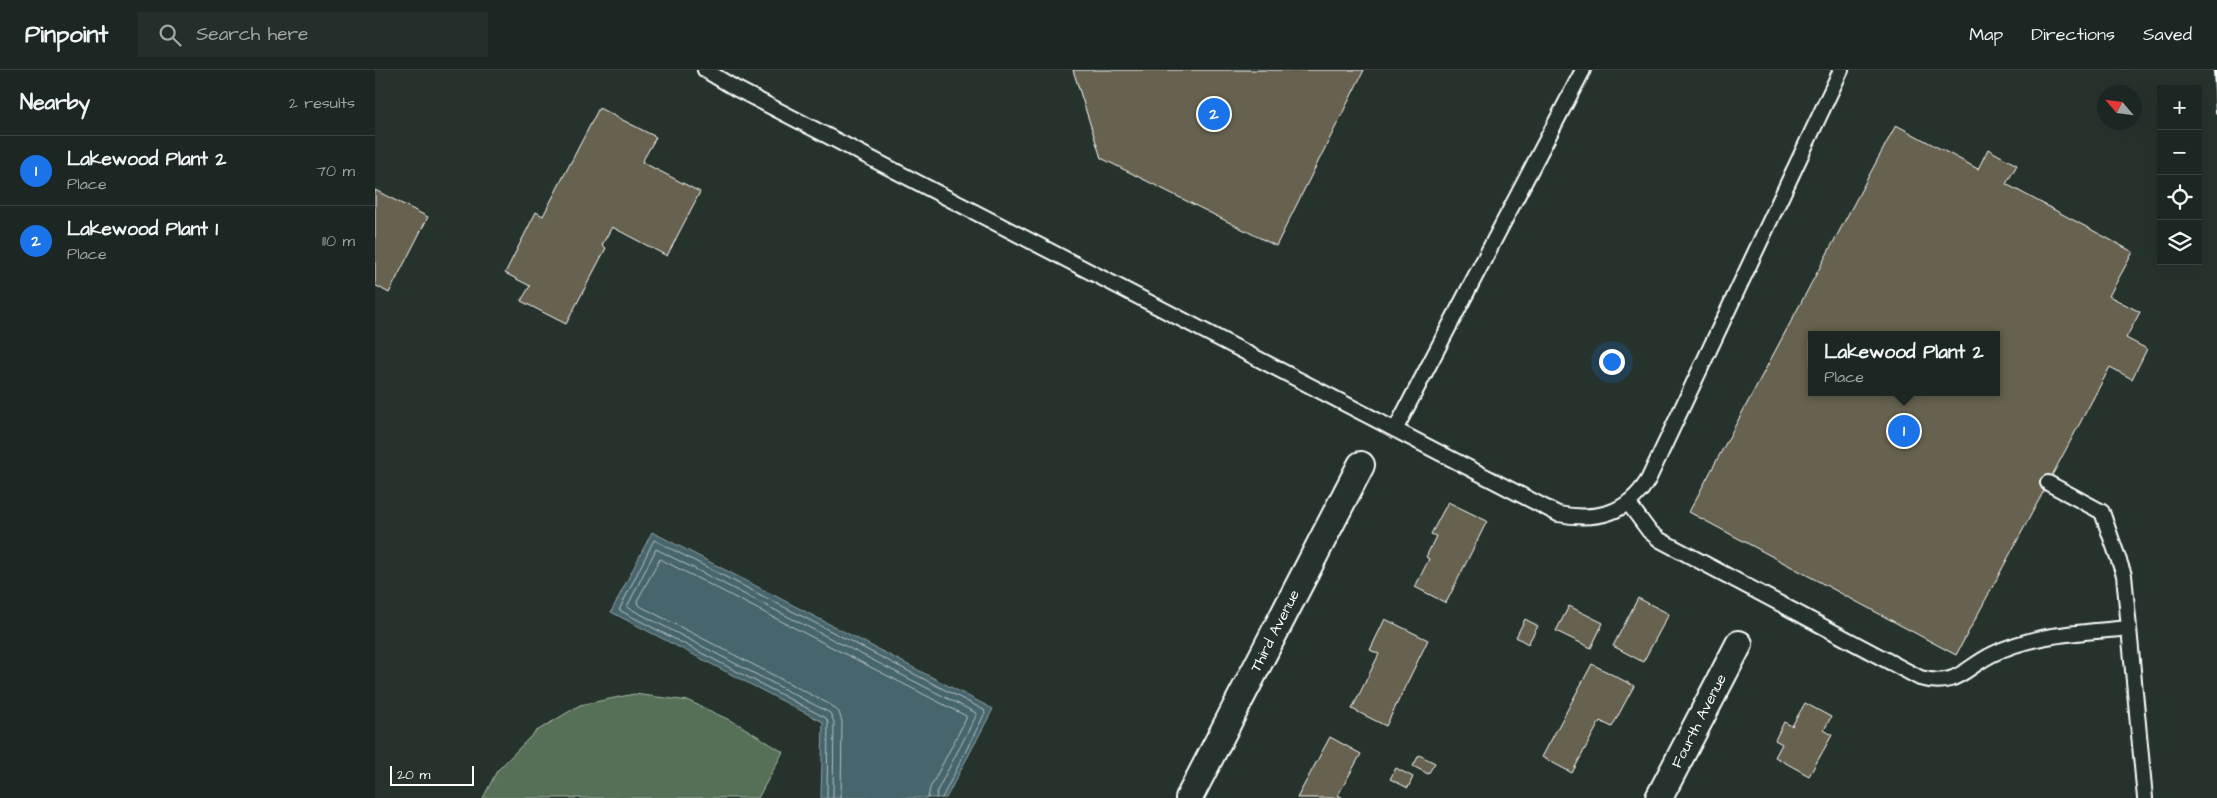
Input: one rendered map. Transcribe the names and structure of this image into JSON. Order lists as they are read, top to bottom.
{
  "streets": {
    "street": ["Third Avenue", "Fourth Avenue"]
  },
  "scale_bar": "20 m",
  "north": "top left",
  "page": {
    "header": "Pinpoint",
    "search": "Search here",
    "nav": ["Map", "Directions", "Saved"],
    "heading": ["Nearby", "2 results"],
    "map_buttons": ["+", "−"],
    "pins": ["2", "1"],
    "list": [
      {
        "mark": "1",
        "name": "Lakewood Plant 2",
        "note": "Place",
        "value": "70 m"
      },
      {
        "mark": "2",
        "name": "Lakewood Plant 1",
        "note": "Place",
        "value": "110 m"
      }
    ],
    "popup": ["Lakewood Plant 2", "Place"],
    "scale": "20 m"
  }
}
